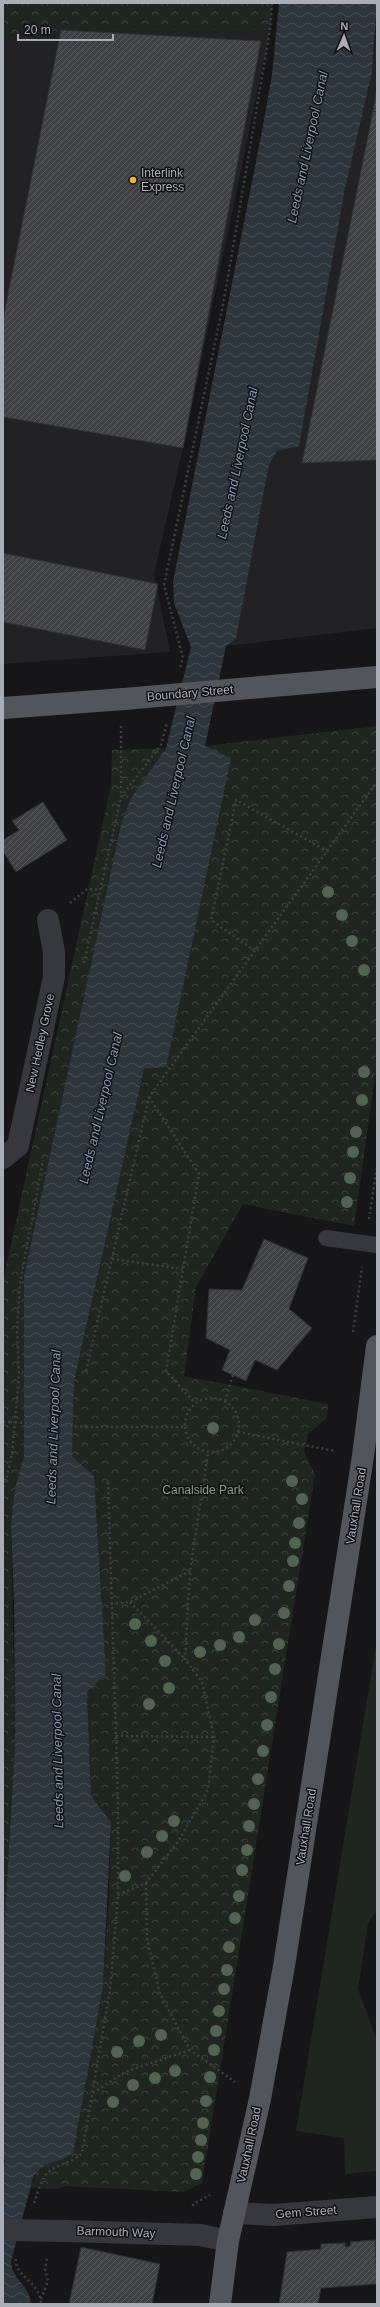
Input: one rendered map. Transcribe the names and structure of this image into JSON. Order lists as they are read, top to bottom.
{
  "streets": {
    "main road": ["Boundary Street", "Vauxhall Road"],
    "street": ["New Hedley Grove", "Gem Street", "Barmouth Way"]
  },
  "crossings": [
    ["Vauxhall Road", "Gem Street"],
    ["Vauxhall Road", "Barmouth Way"]
  ],
  "water": ["Leeds and Liverpool Canal"],
  "parks": ["Canalside Park"],
  "places": ["Interlink Express"],
  "scale_bar": "20 m",
  "north": "top"
}
